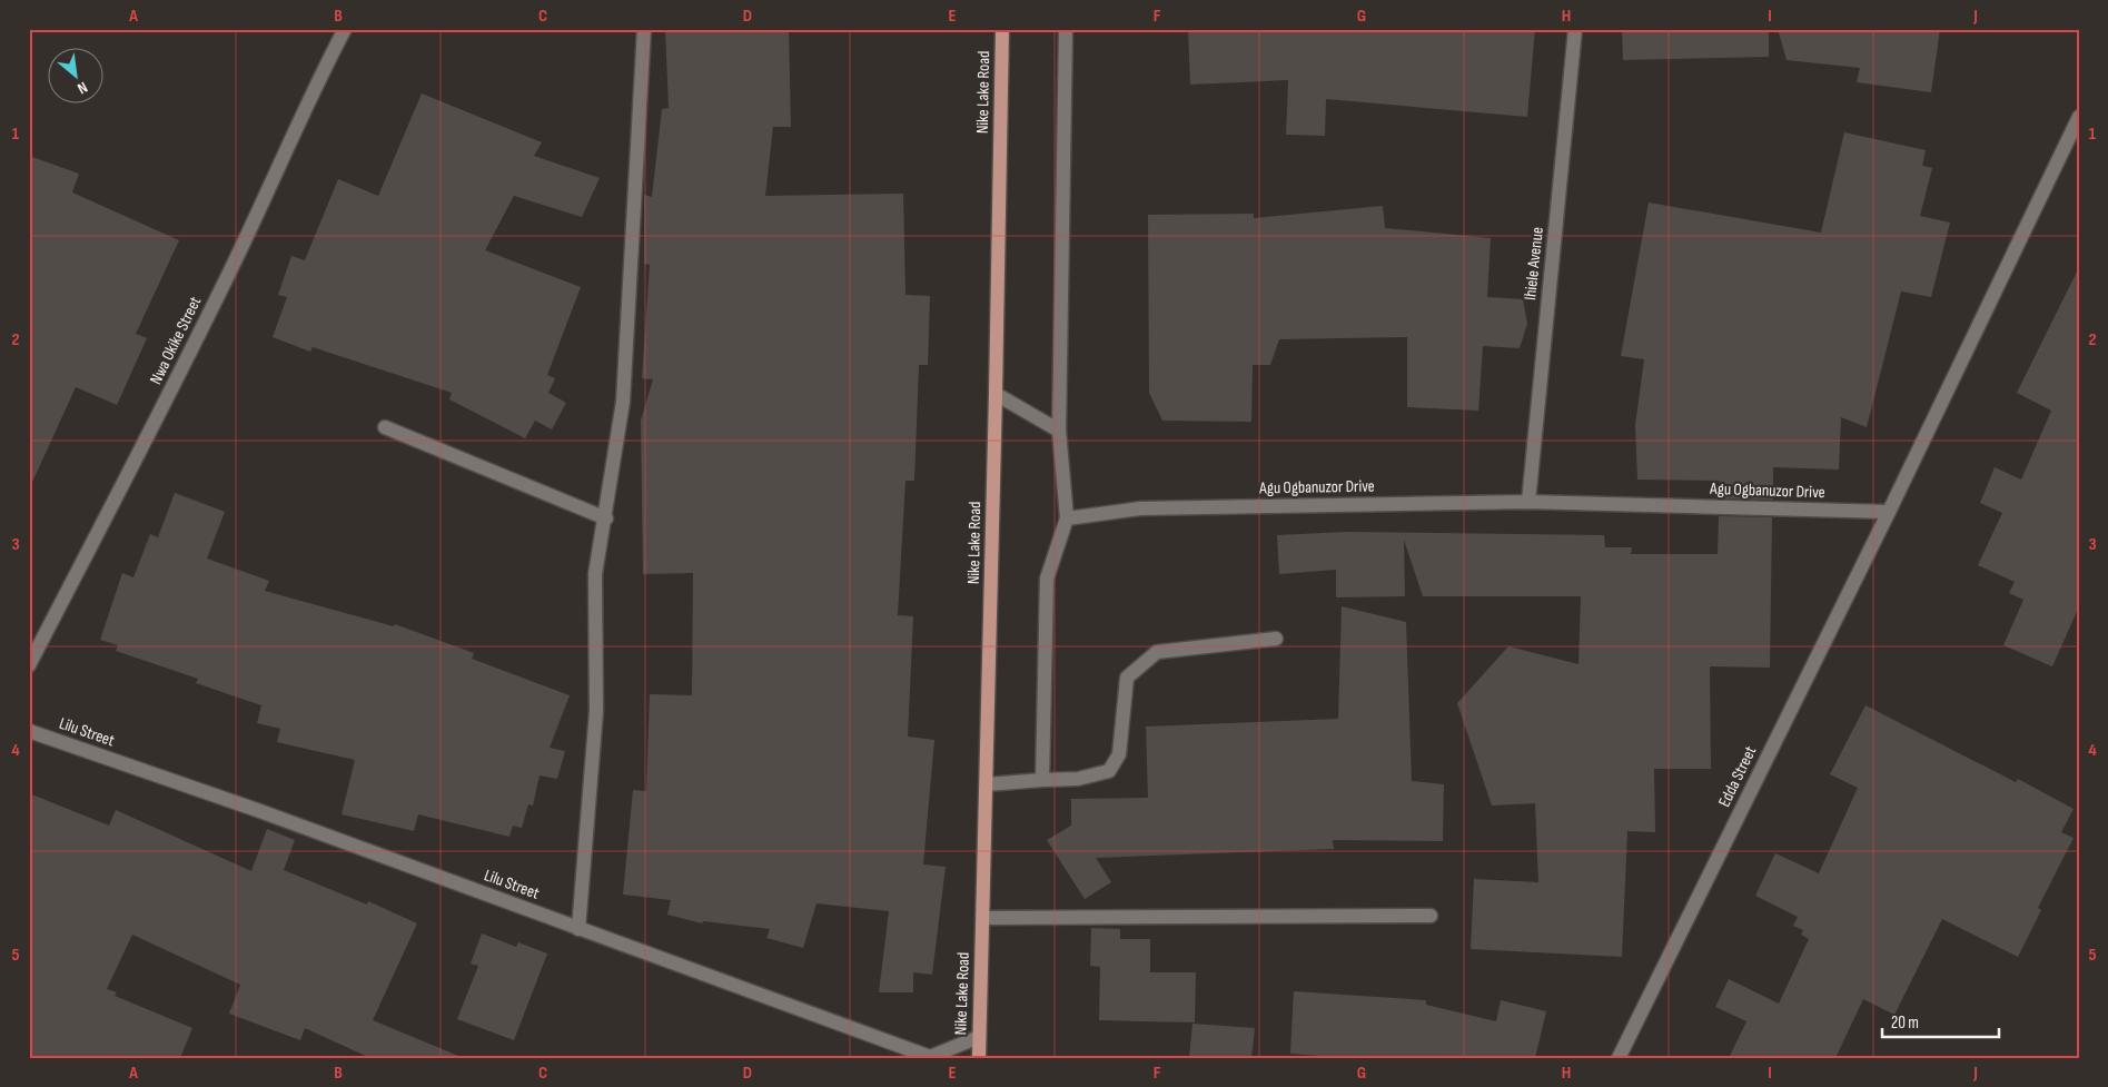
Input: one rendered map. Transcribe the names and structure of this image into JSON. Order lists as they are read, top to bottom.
{
  "streets": {
    "main road": ["Nike Lake Road"],
    "street": [
      "Ihiele Avenue",
      "Nwa Okike Street",
      "Agu Ogbanuzor Drive",
      "Lilu Street",
      "Edda Street"
    ]
  },
  "crossings": [
    ["Nike Lake Road", "Lilu Street"],
    ["Ihiele Avenue", "Agu Ogbanuzor Drive"],
    ["Agu Ogbanuzor Drive", "Edda Street"]
  ],
  "scale_bar": "20 m",
  "north": "bottom right",
  "grid": {
    "columns": [
      "A",
      "B",
      "C",
      "D",
      "E",
      "F",
      "G",
      "H",
      "I",
      "J"
    ],
    "rows": [
      "1",
      "2",
      "3",
      "4",
      "5"
    ]
  }
}
